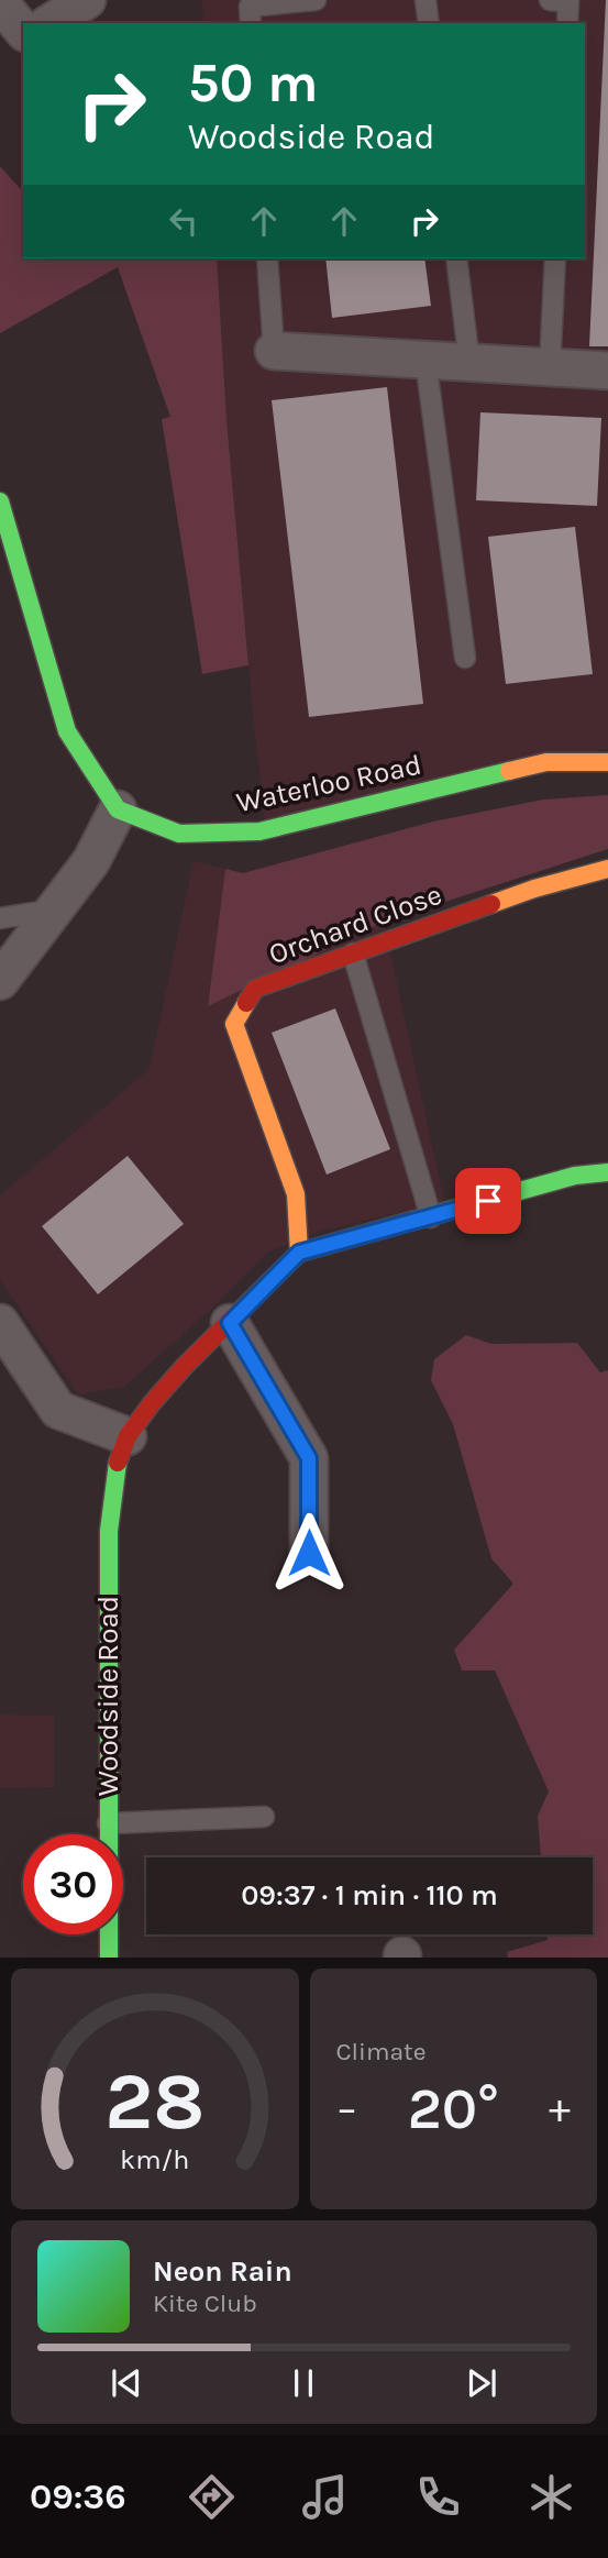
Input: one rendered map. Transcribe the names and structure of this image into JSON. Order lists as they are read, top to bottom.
{
  "streets": {
    "street": ["Waterloo Road", "Orchard Close", "Woodside Road"]
  },
  "crossings": [
    ["Orchard Close", "Woodside Road"]
  ],
  "page": {
    "turn": ["50 m", "Woodside Road"],
    "limit": "30",
    "trip": "09:37 · 1 min · 110 m",
    "tile": "Climate",
    "heat": ["−", "20°", "+"],
    "song": ["Neon Rain", "Kite Club"],
    "tabs": "09:36",
    "gauge": ["28", "km/h"]
  }
}
